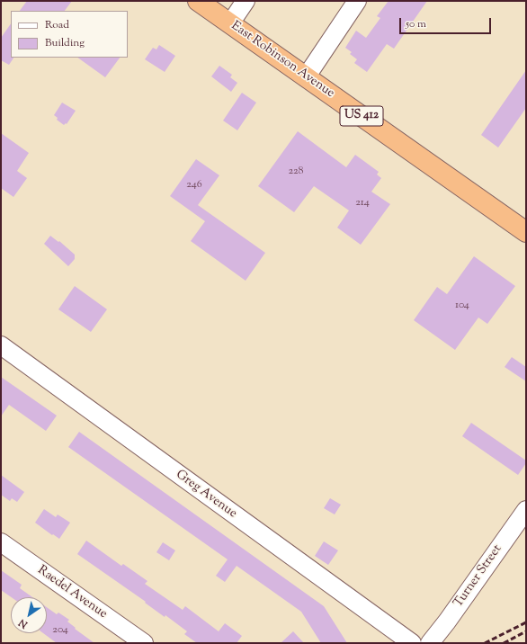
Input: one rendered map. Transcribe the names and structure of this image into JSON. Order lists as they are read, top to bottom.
{
  "streets": {
    "highway": ["East Robinson Avenue", "US 412"],
    "street": ["Greg Avenue", "Turner Street", "Raedel Avenue"]
  },
  "house_numbers": [
    "228",
    "246",
    "214",
    "104",
    "204"
  ],
  "legend": ["Road", "Building"],
  "scale_bar": "50 m",
  "north": "bottom left"
}
